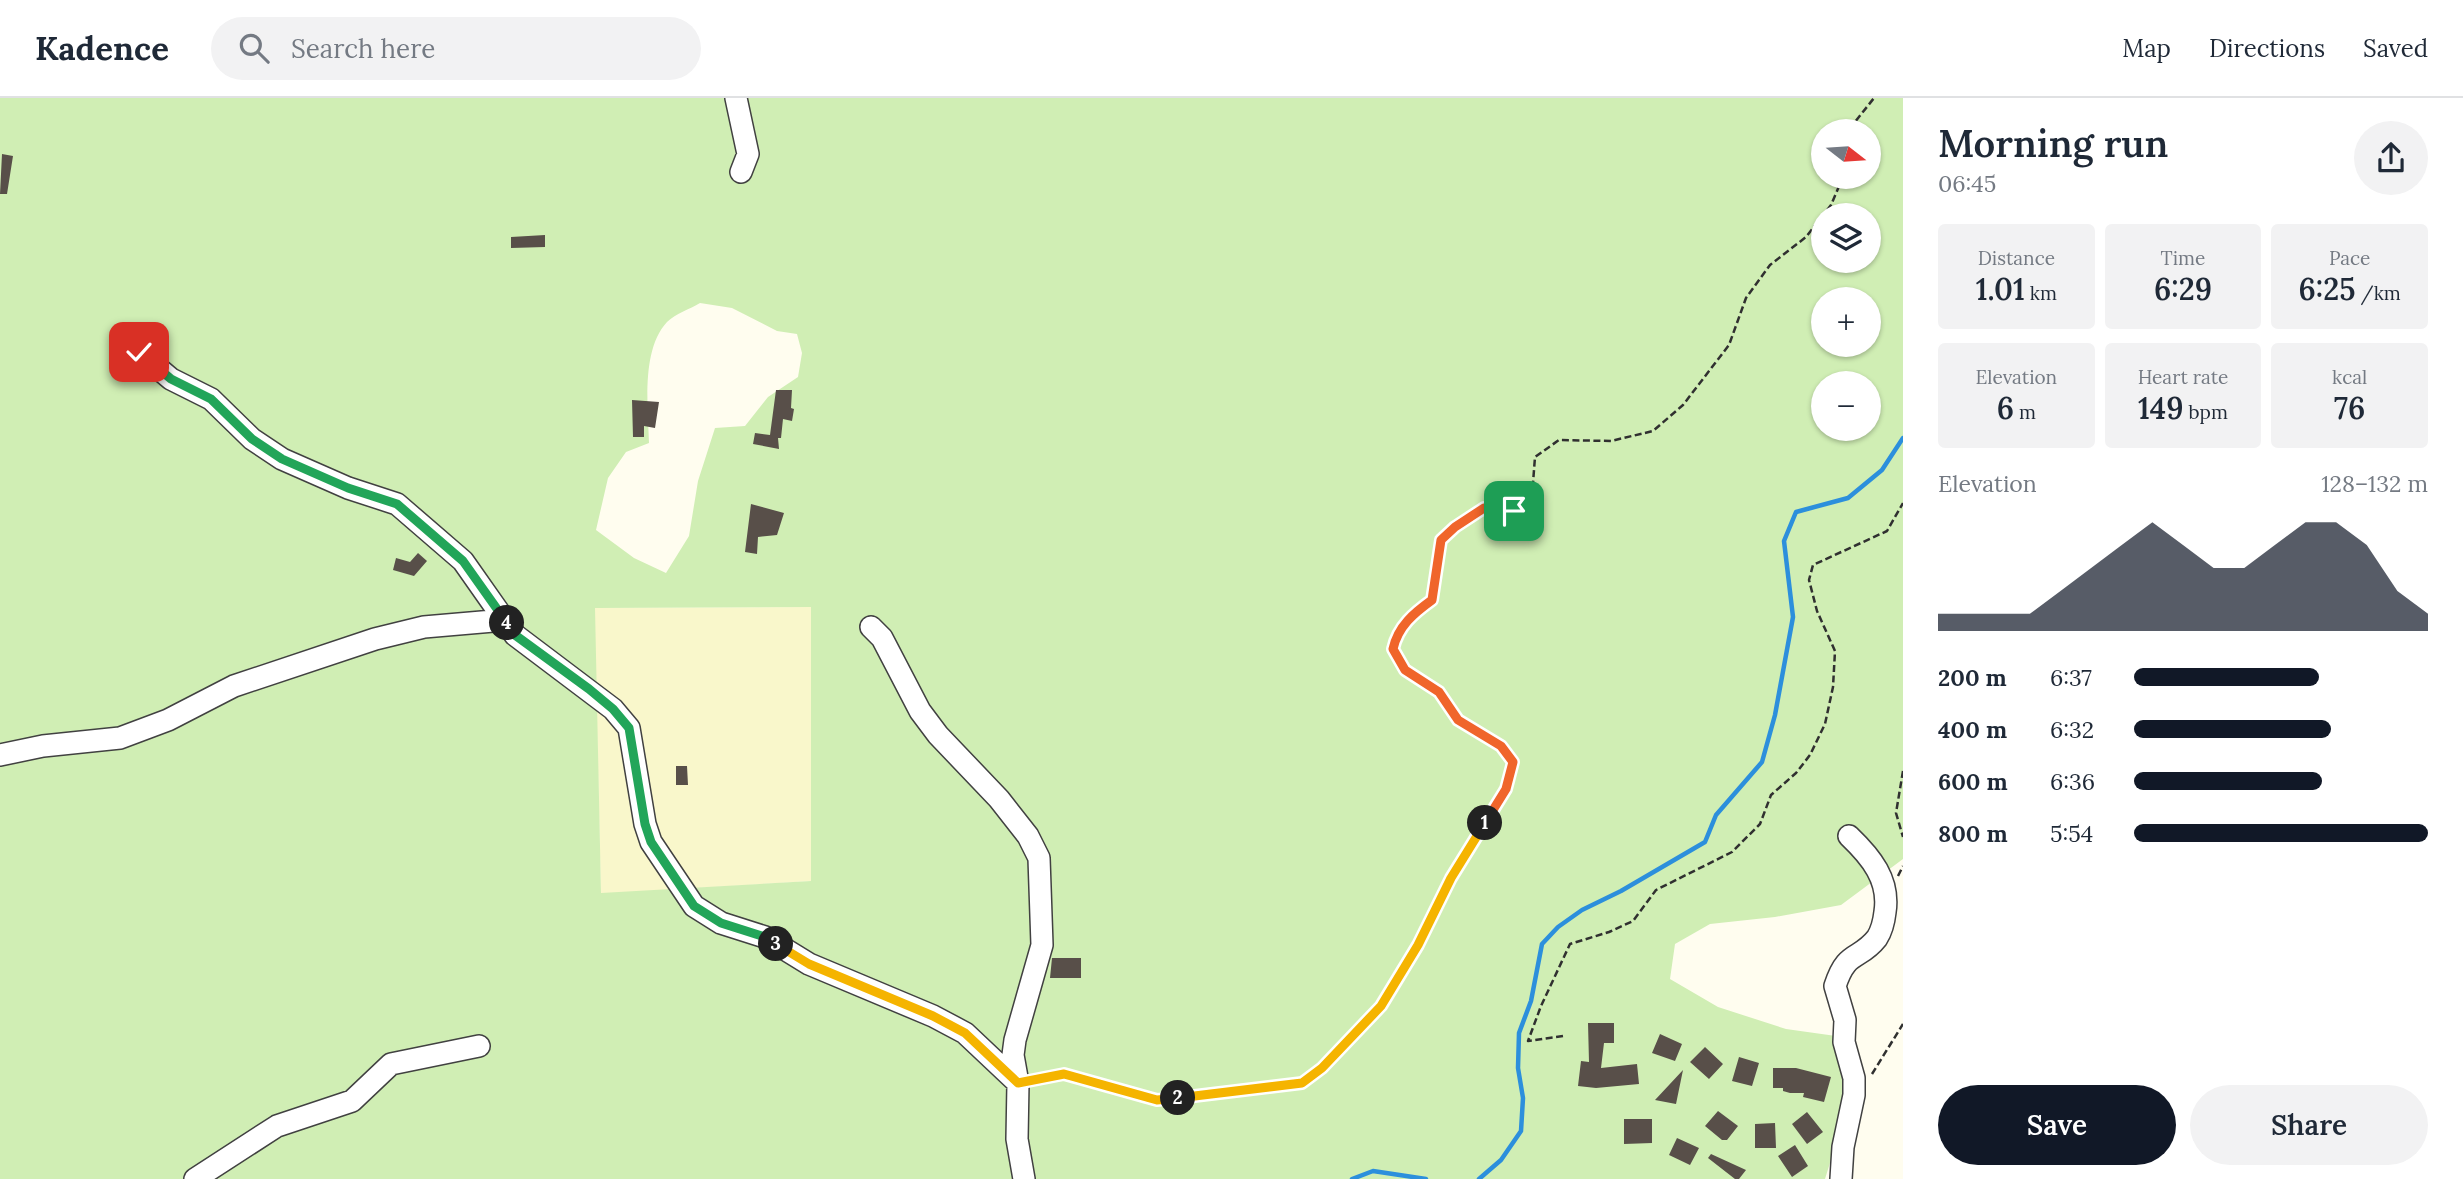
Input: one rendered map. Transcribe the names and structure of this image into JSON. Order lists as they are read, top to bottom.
{
  "north": "right",
  "page": {
    "header": "Kadence",
    "search": "Search here",
    "nav": ["Map", "Directions", "Saved"],
    "heading": ["Morning run", "06:45"],
    "map_buttons": ["+", "−"],
    "stats": [
      ["Distance", "1.01 km"],
      ["Time", "6:29"],
      ["Pace", "6:25 /km"],
      ["Elevation", "6 m"],
      ["Heart rate", "149 bpm"],
      ["kcal", "76"]
    ],
    "chart": ["Elevation", "128–132 m"],
    "pins": [
      "4",
      "1",
      "3",
      "2"
    ],
    "list": [
      {
        "name": "200 m",
        "note": "6:37"
      },
      {
        "name": "400 m",
        "note": "6:32"
      },
      {
        "name": "600 m",
        "note": "6:36"
      },
      {
        "name": "800 m",
        "note": "5:54"
      }
    ],
    "buttons": ["Save", "Share"]
  }
}
